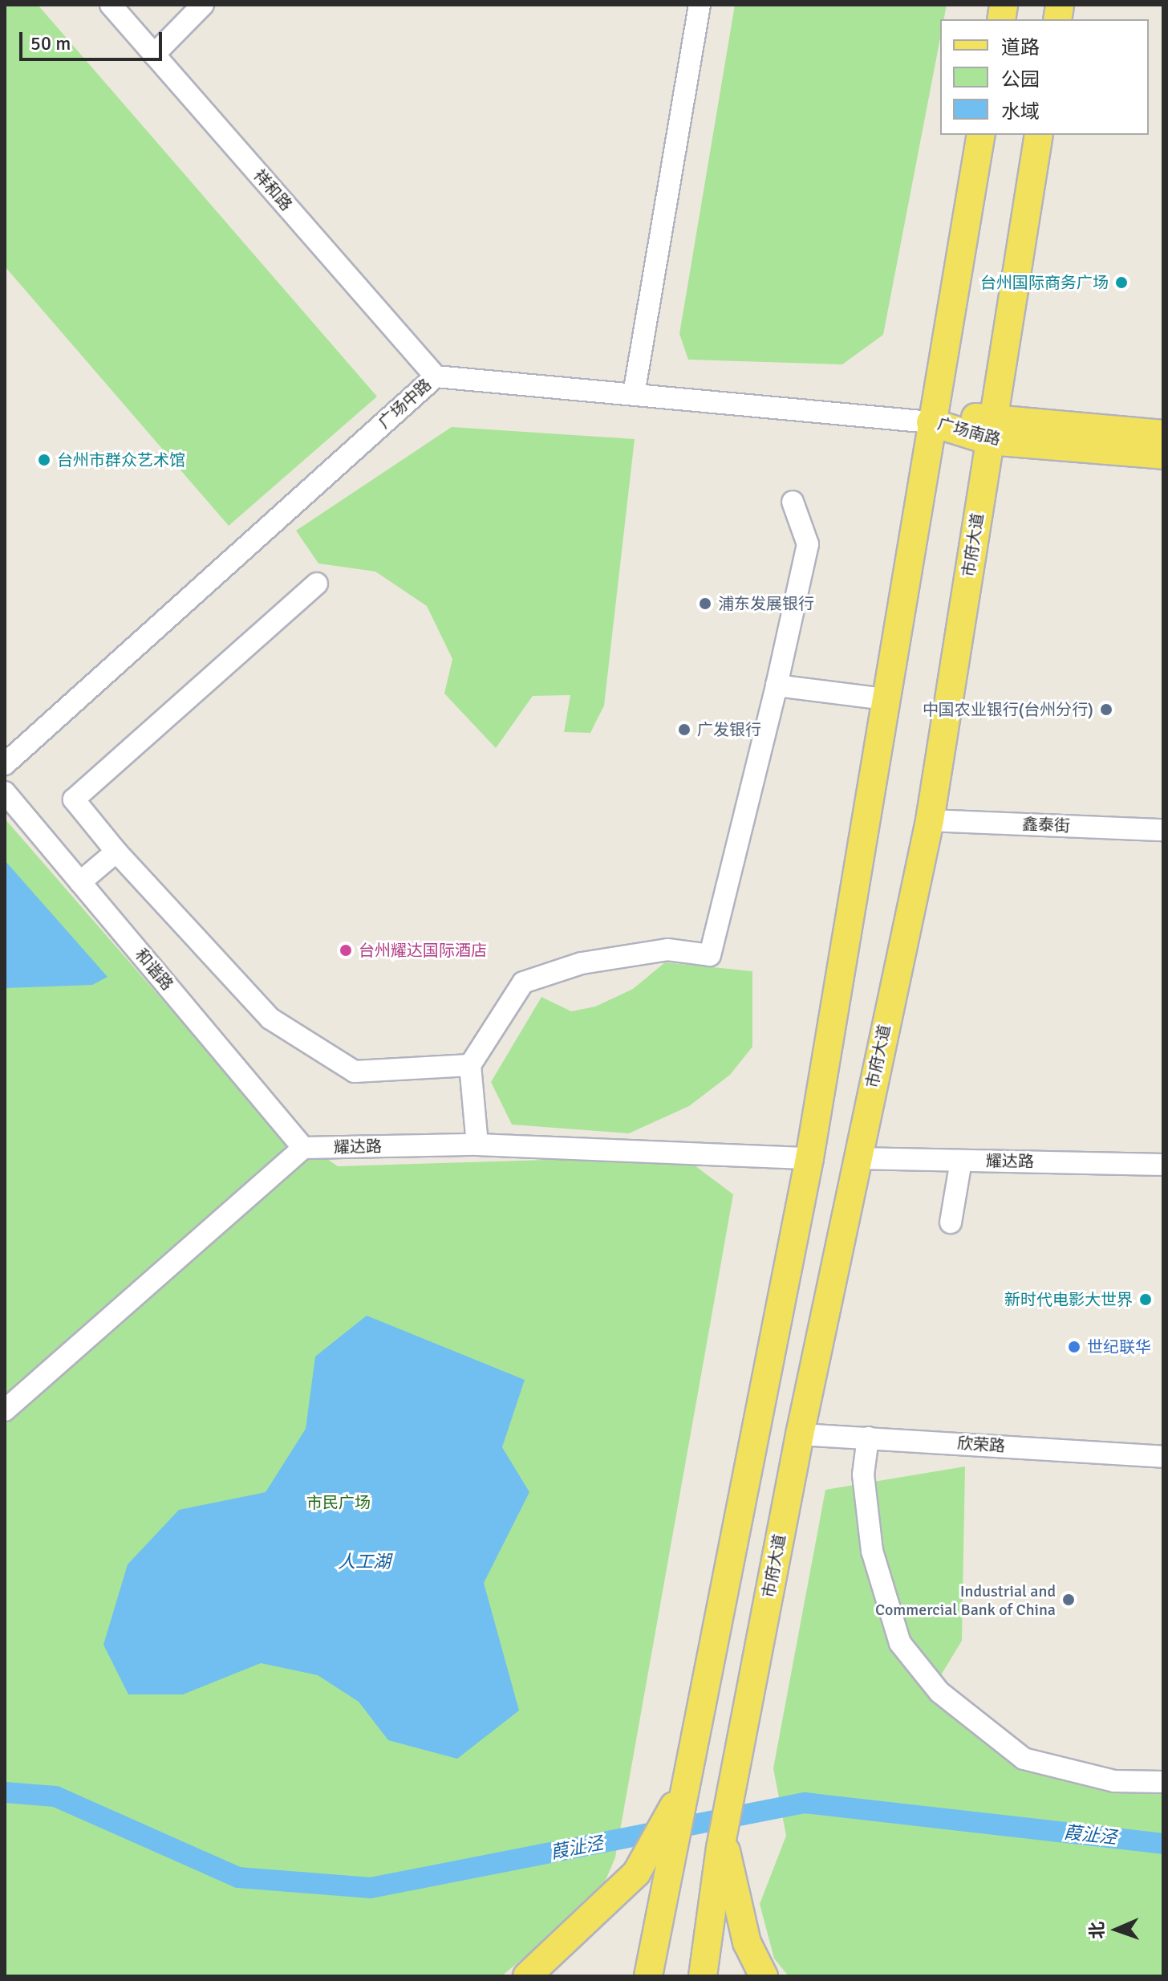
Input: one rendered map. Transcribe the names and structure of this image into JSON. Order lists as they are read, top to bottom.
{
  "streets": {
    "main road": ["广场南路", "市府大道"],
    "street": [
      "祥和路",
      "广场中路",
      "鑫泰街",
      "和谐路",
      "耀达路",
      "欣荣路"
    ]
  },
  "crossings": [
    ["祥和路", "广场中路"],
    ["广场中路", "广场南路"],
    ["广场南路", "市府大道"],
    ["市府大道", "鑫泰街"],
    ["市府大道", "耀达路"],
    ["市府大道", "欣荣路"],
    ["和谐路", "耀达路"]
  ],
  "water": ["人工湖", "葭沚泾"],
  "parks": ["市民广场"],
  "places": [
    "台州国际商务广场",
    "台州市群众艺术馆",
    "浦东发展银行",
    "中国农业银行(台州分行)",
    "广发银行",
    "台州耀达国际酒店",
    "新时代电影大世界",
    "世纪联华",
    "Industrial and Commercial Bank of China"
  ],
  "legend": ["道路", "公园", "水域"],
  "scale_bar": "50 m",
  "north": "left"
}
